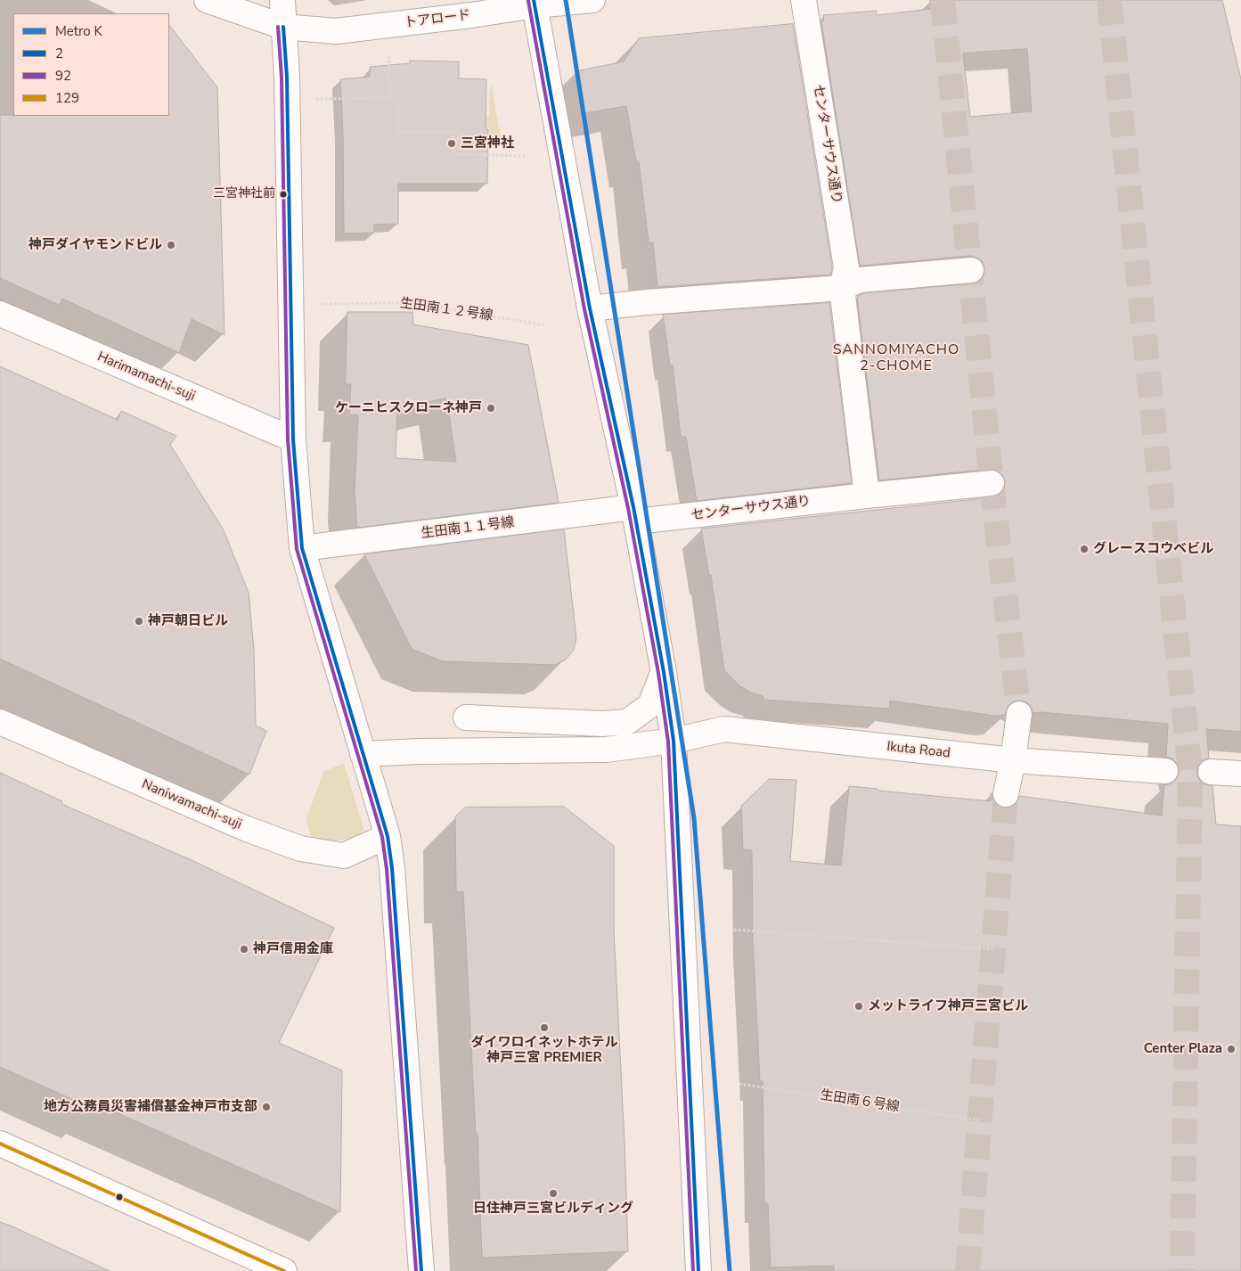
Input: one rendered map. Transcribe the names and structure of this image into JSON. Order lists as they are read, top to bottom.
{
  "streets": {
    "street": [
      "トアロード",
      "センターサウス通り",
      "Harimamachi-suji",
      "生田南１１号線",
      "Ikuta Road",
      "Naniwamachi-suji"
    ],
    "path": ["生田南１２号線", "生田南６号線"]
  },
  "crossings": [
    ["センターサウス通り", "生田南１１号線"]
  ],
  "districts": ["SANNOMIYACHO 2-CHOME"],
  "places": [
    "三宮神社",
    "三宮神社前",
    "神戸ダイヤモンドビル",
    "ケーニヒスクローネ神戸",
    "グレースコウベビル",
    "神戸朝日ビル",
    "神戸信用金庫",
    "メットライフ神戸三宮ビル",
    "ダイワロイネットホテル 神戸三宮 PREMIER",
    "Center Plaza",
    "地方公務員災害補償基金神戸市支部",
    "日住神戸三宮ビルディング"
  ],
  "lines": [
    "metro line K",
    "transit line 2",
    "transit line 92",
    "transit line 129"
  ],
  "legend": [
    "Metro K",
    "2",
    "92",
    "129"
  ]
}
